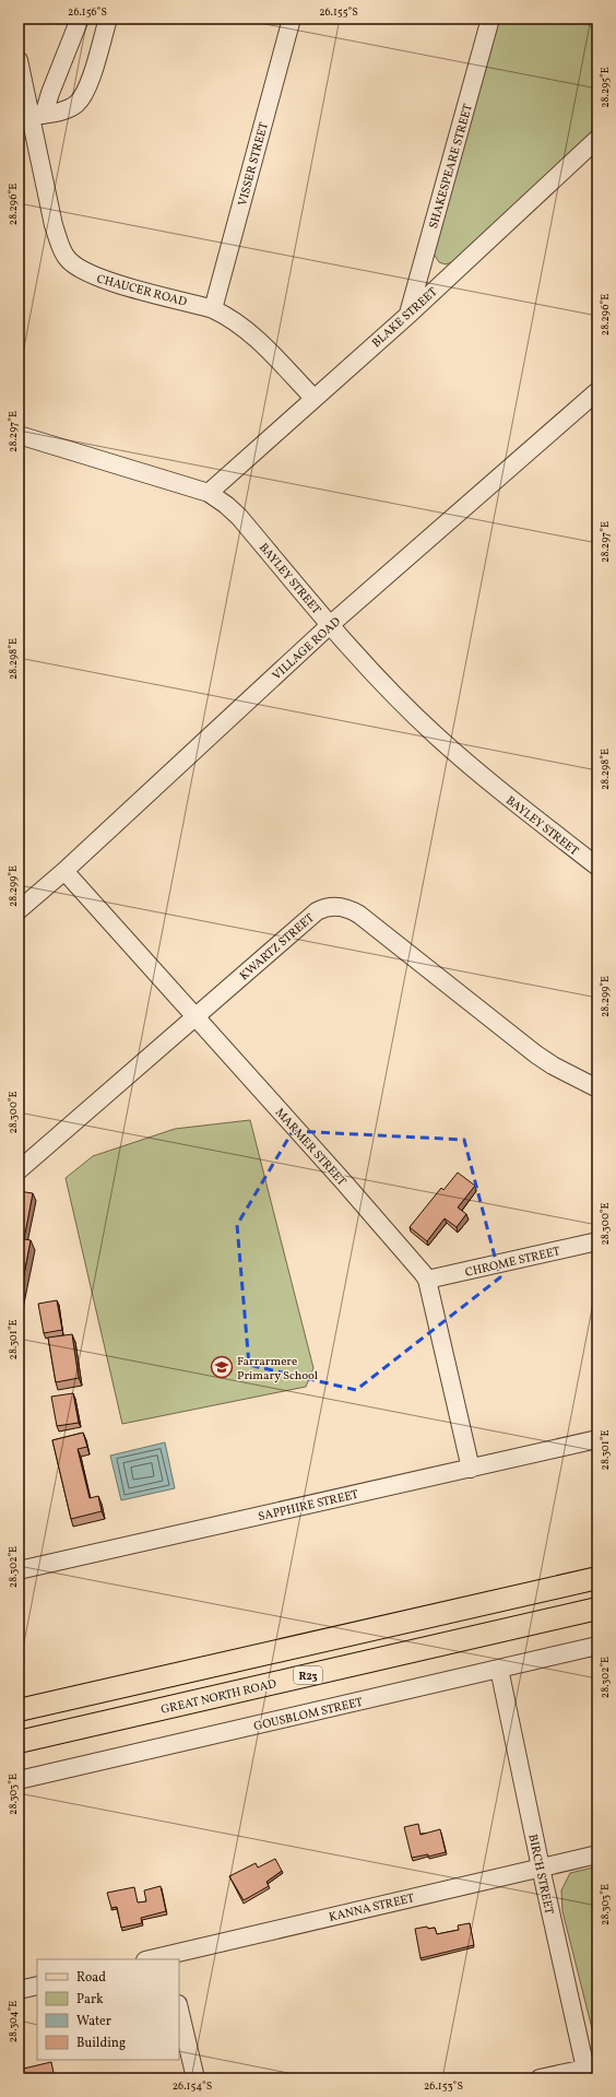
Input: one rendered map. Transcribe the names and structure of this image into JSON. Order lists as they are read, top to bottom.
{
  "streets": {
    "main road": ["R23", "GREAT NORTH ROAD"],
    "street": [
      "VISSER STREET",
      "SHAKESPEARE STREET",
      "CHAUCER ROAD",
      "BLAKE STREET",
      "BAYLEY STREET",
      "VILLAGE ROAD",
      "KWARTZ STREET",
      "MARMER STREET",
      "CHROME STREET",
      "SAPPHIRE STREET",
      "GOUSBLOM STREET",
      "BIRCH STREET",
      "KANNA STREET"
    ]
  },
  "crossings": [
    ["VISSER STREET", "CHAUCER ROAD"],
    ["SHAKESPEARE STREET", "BLAKE STREET"],
    ["CHAUCER ROAD", "BLAKE STREET"],
    ["BLAKE STREET", "BAYLEY STREET"],
    ["BAYLEY STREET", "VILLAGE ROAD"],
    ["VILLAGE ROAD", "MARMER STREET"],
    ["KWARTZ STREET", "MARMER STREET"],
    ["MARMER STREET", "CHROME STREET"],
    ["MARMER STREET", "SAPPHIRE STREET"],
    ["GOUSBLOM STREET", "BIRCH STREET"],
    ["BIRCH STREET", "KANNA STREET"]
  ],
  "places": {
    "school or university": ["Farrarmere Primary School"]
  },
  "legend": [
    "Road",
    "Park",
    "Water",
    "Building"
  ],
  "coordinates": [
    "26.156°S",
    "26.155°S",
    "28.295°E",
    "28.296°E",
    "28.297°E",
    "28.298°E",
    "28.299°E",
    "28.300°E",
    "28.301°E",
    "28.302°E",
    "28.303°E",
    "28.304°E",
    "26.154°S",
    "26.153°S"
  ]
}
